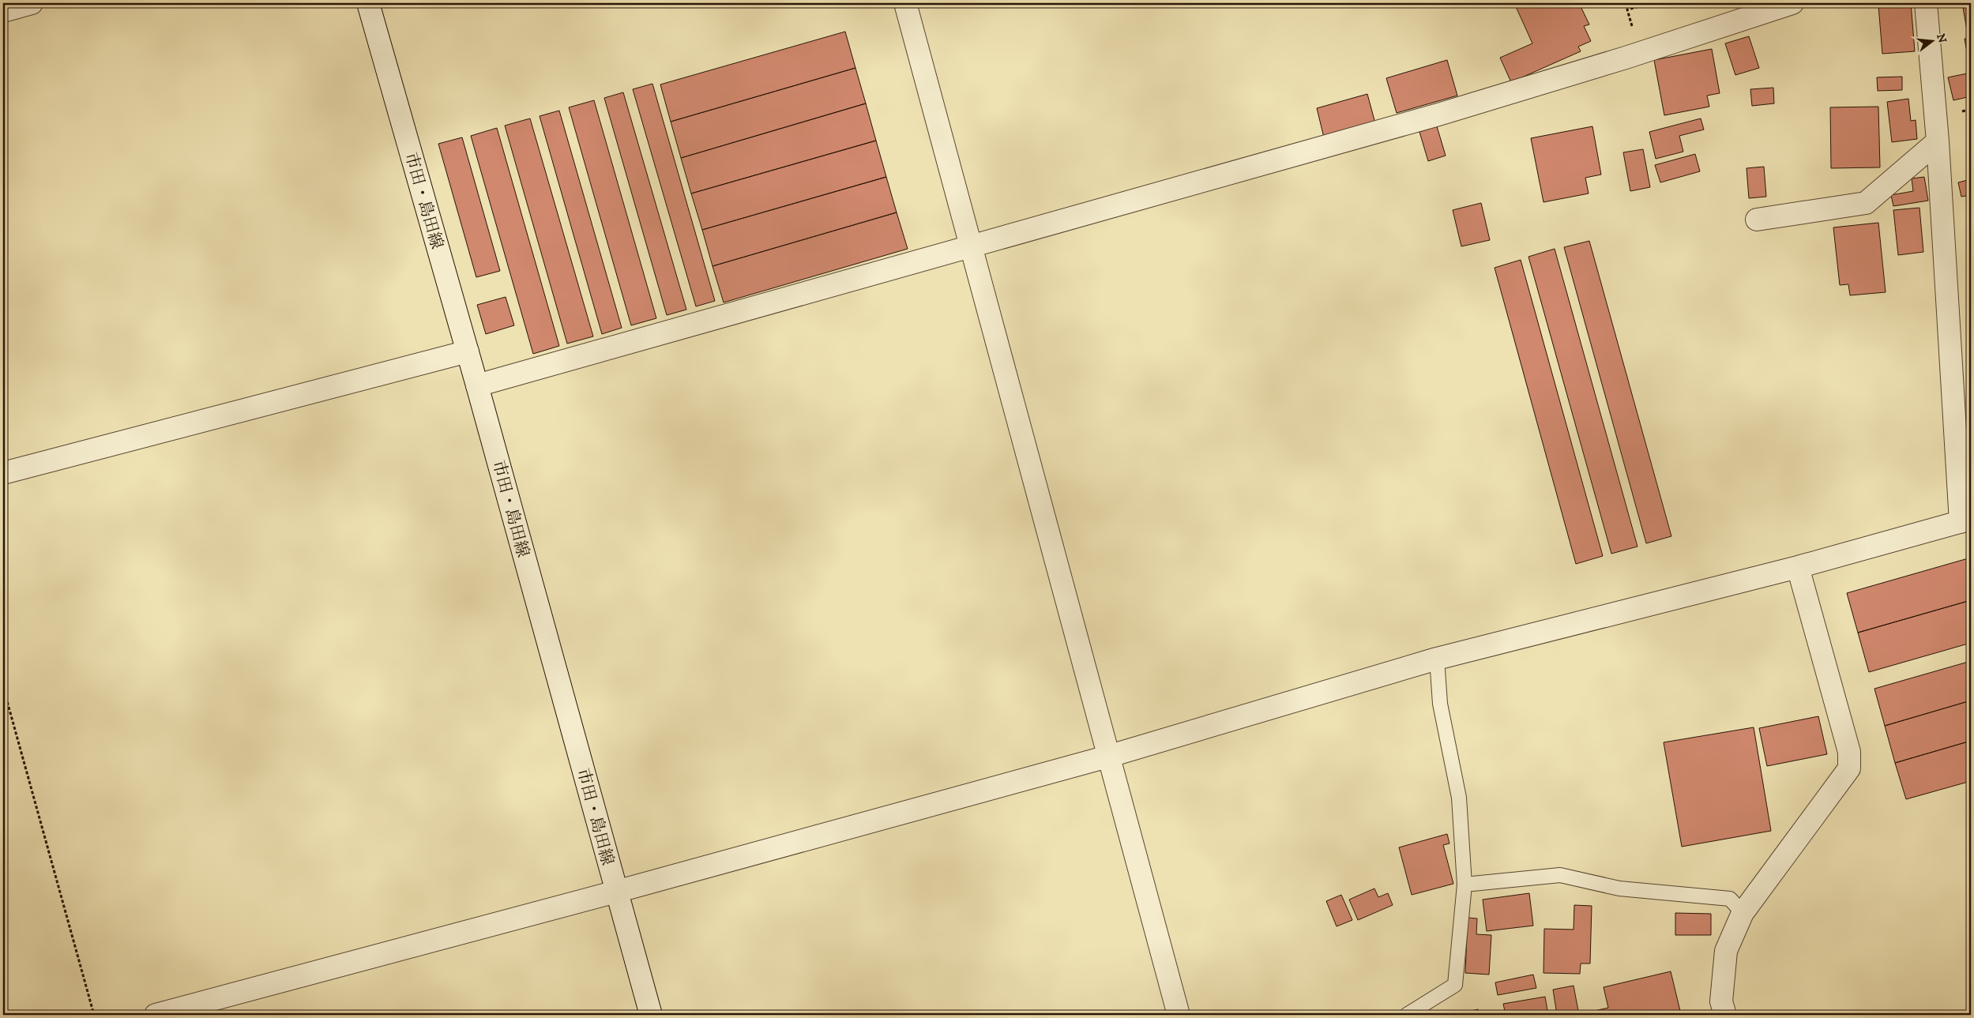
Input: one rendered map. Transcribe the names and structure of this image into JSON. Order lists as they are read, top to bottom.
{
  "streets": {
    "street": ["市田・島田線"]
  },
  "north": "right"
}
